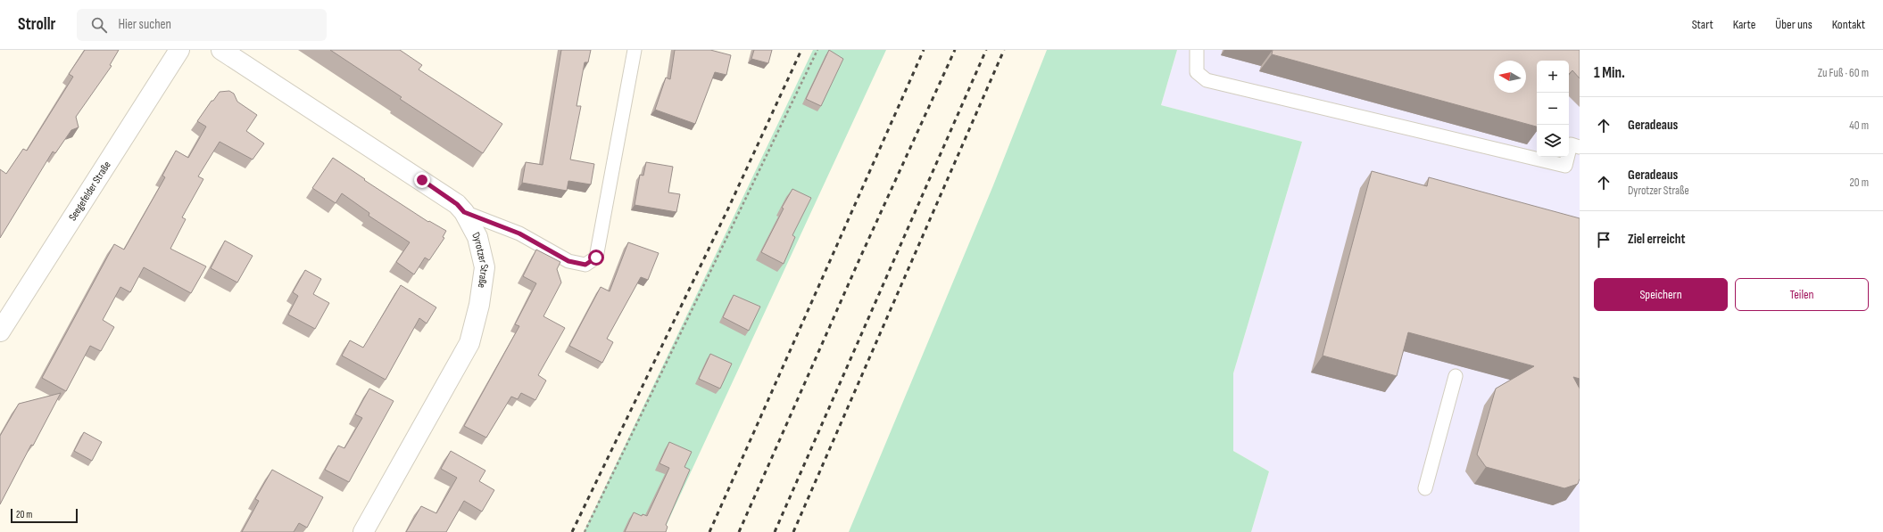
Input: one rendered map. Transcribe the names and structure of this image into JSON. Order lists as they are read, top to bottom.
{
  "streets": {
    "street": ["Seegefelder Straße", "Dyrotzer Straße"]
  },
  "scale_bar": "20 m",
  "north": "left",
  "page": {
    "header": "Strollr",
    "search": "Hier suchen",
    "nav": [
      "Start",
      "Karte",
      "Über uns",
      "Kontakt"
    ],
    "heading": ["1 Min.", "Zu Fuß · 60 m"],
    "map_buttons": ["+", "−"],
    "list": [
      ["Geradeaus", "40 m"],
      ["Geradeaus", "Dyrotzer Straße", "20 m"],
      "Ziel erreicht"
    ],
    "buttons": ["Speichern", "Teilen"],
    "scale": "20 m"
  }
}
